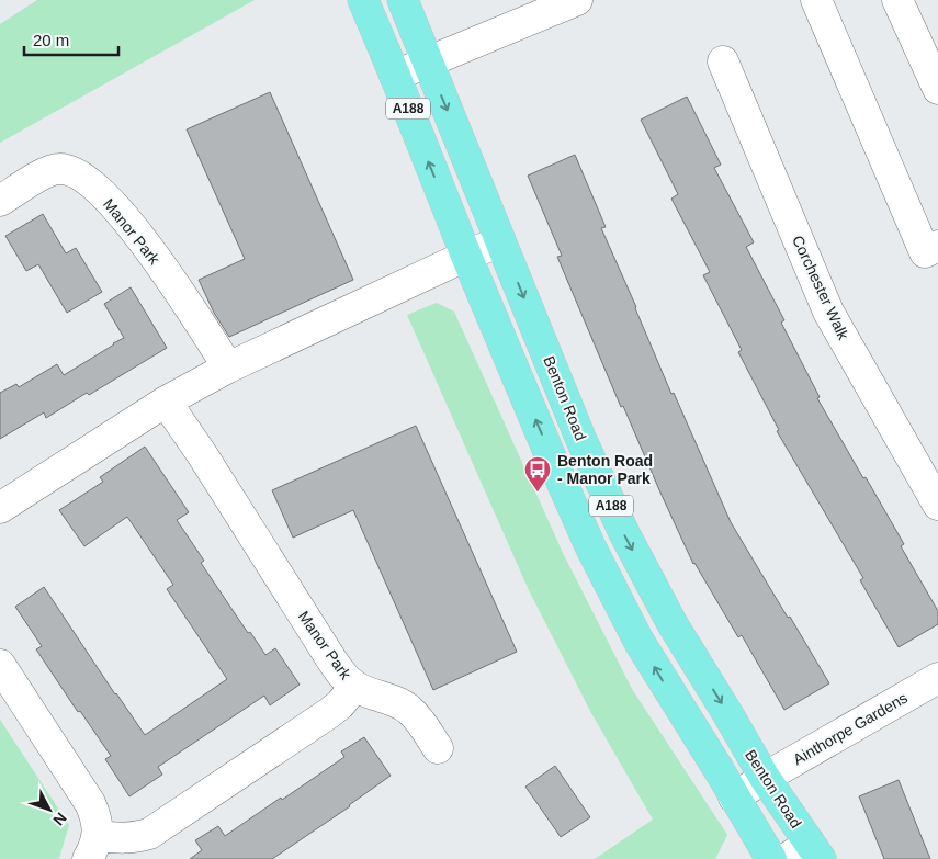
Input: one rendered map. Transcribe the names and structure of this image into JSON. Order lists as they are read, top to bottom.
{
  "streets": {
    "main road": ["A188", "Benton Road"],
    "street": ["Manor Park", "Corchester Walk", "Ainthorpe Gardens"]
  },
  "crossings": [
    ["A188", "Ainthorpe Gardens"],
    ["Benton Road", "Ainthorpe Gardens"]
  ],
  "places": {
    "bus stop": ["Benton Road - Manor Park"]
  },
  "scale_bar": "20 m",
  "north": "bottom right"
}
